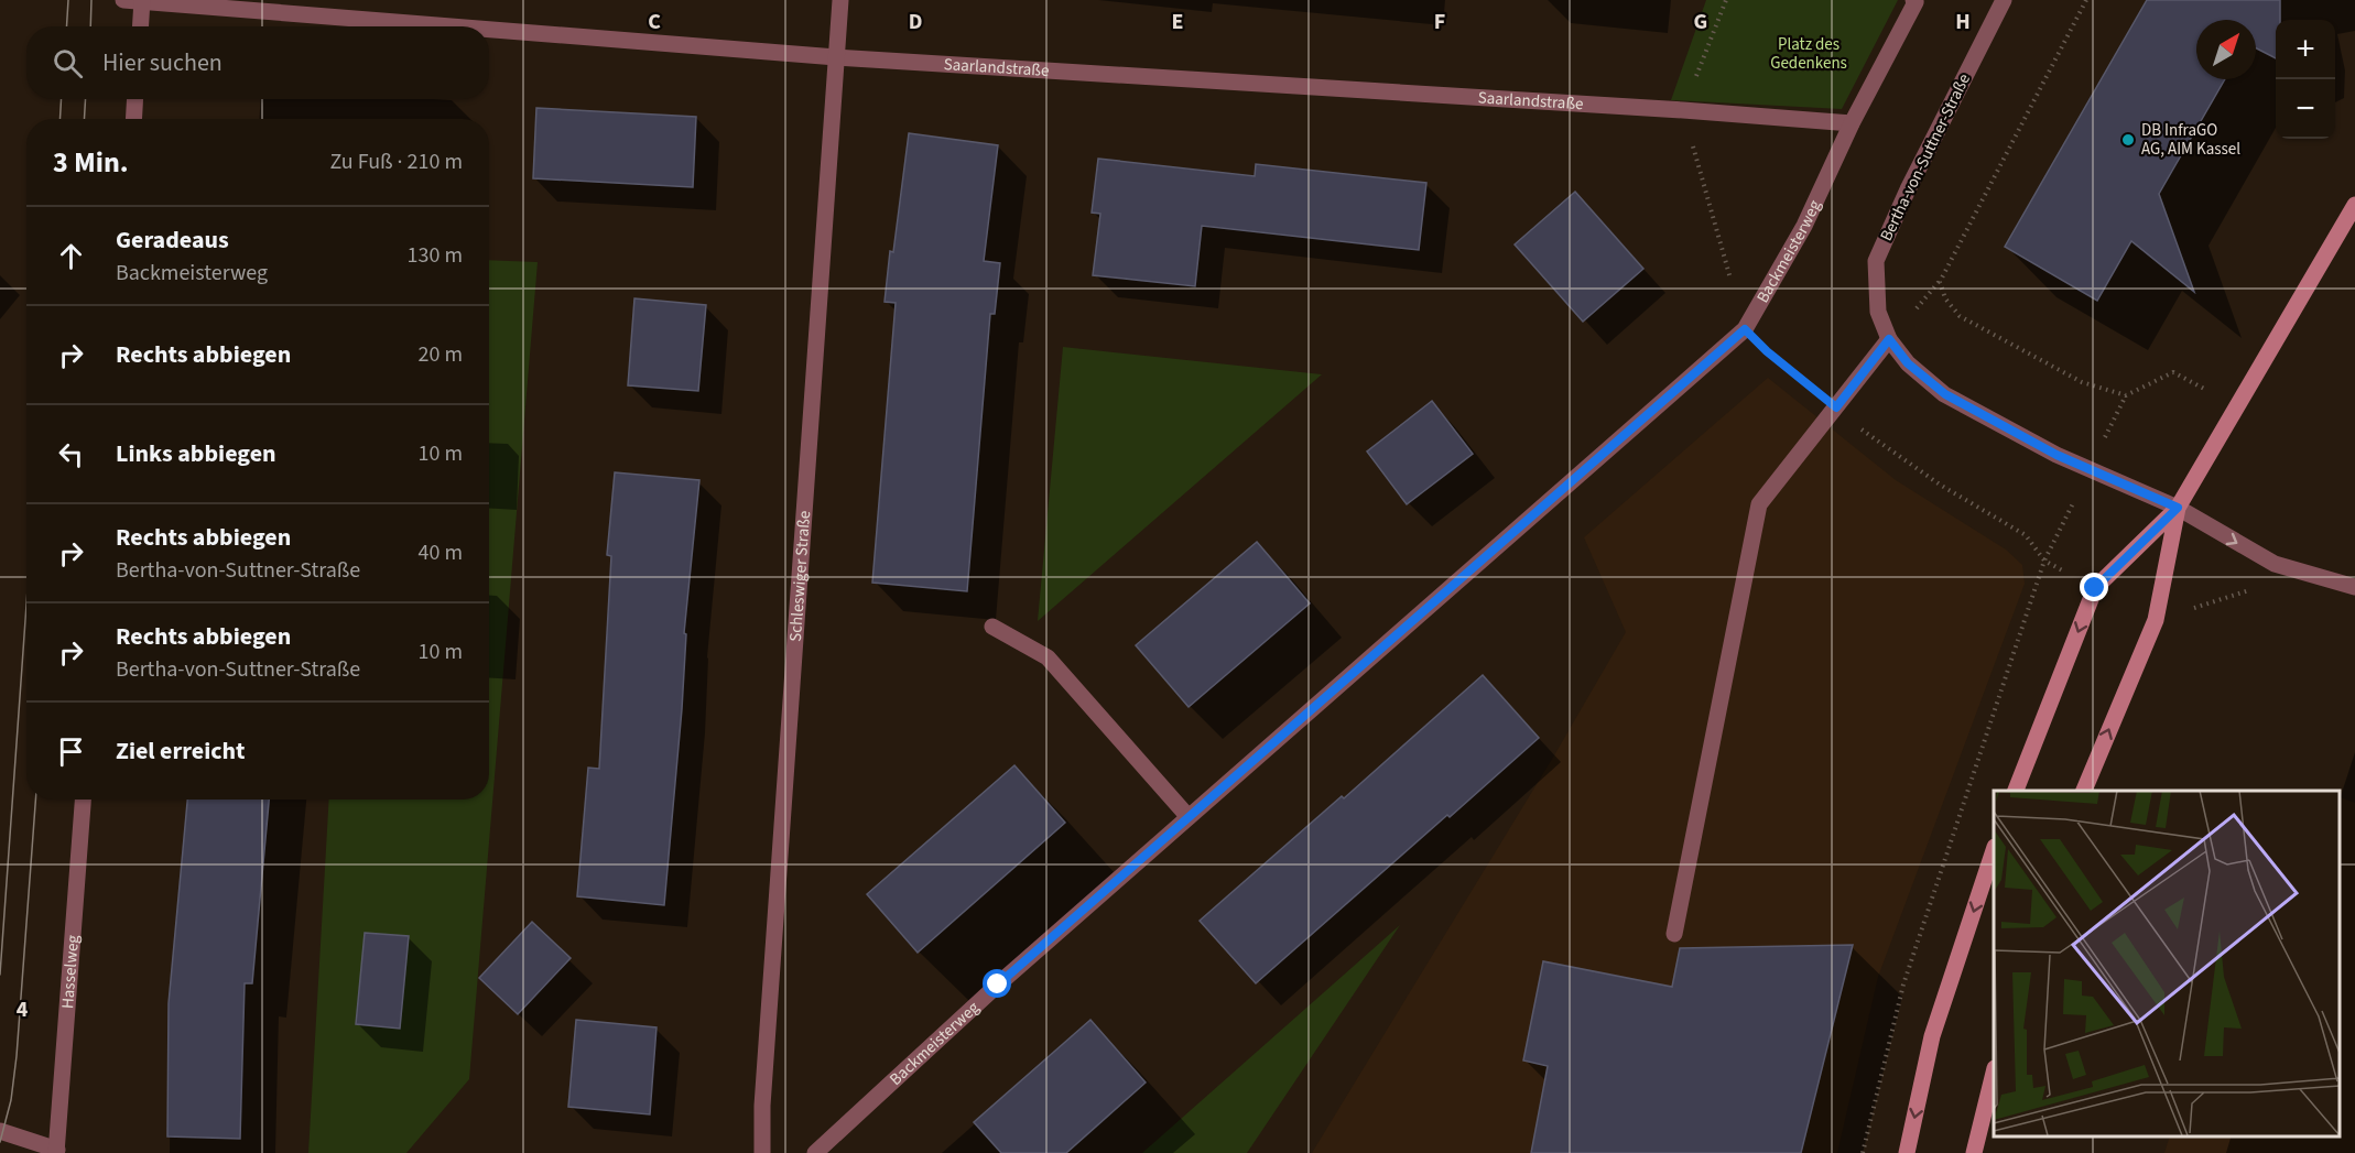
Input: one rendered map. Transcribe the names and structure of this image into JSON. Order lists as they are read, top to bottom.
{
  "streets": {
    "street": [
      "Saarlandstraße",
      "Bertha-von-Suttner-Straße",
      "Backmeisterweg",
      "Schleswiger Straße",
      "Hasselweg"
    ]
  },
  "crossings": [
    ["Saarlandstraße", "Backmeisterweg"],
    ["Saarlandstraße", "Schleswiger Straße"]
  ],
  "parks": ["Platz des Gedenkens"],
  "places": ["DB InfraGO AG, AIM Kassel"],
  "north": "top right",
  "page": {
    "map_buttons": ["+", "−"],
    "search": "Hier suchen",
    "heading": ["3 Min.", "Zu Fuß · 210 m"],
    "list": [
      ["Geradeaus", "Backmeisterweg", "130 m"],
      ["Rechts abbiegen", "20 m"],
      ["Links abbiegen", "10 m"],
      ["Rechts abbiegen", "Bertha-von-Suttner-Straße", "40 m"],
      ["Rechts abbiegen", "Bertha-von-Suttner-Straße", "10 m"],
      "Ziel erreicht"
    ]
  },
  "grid": {
    "columns": [
      "C",
      "D",
      "E",
      "F",
      "G",
      "H"
    ],
    "rows": ["4"]
  }
}
